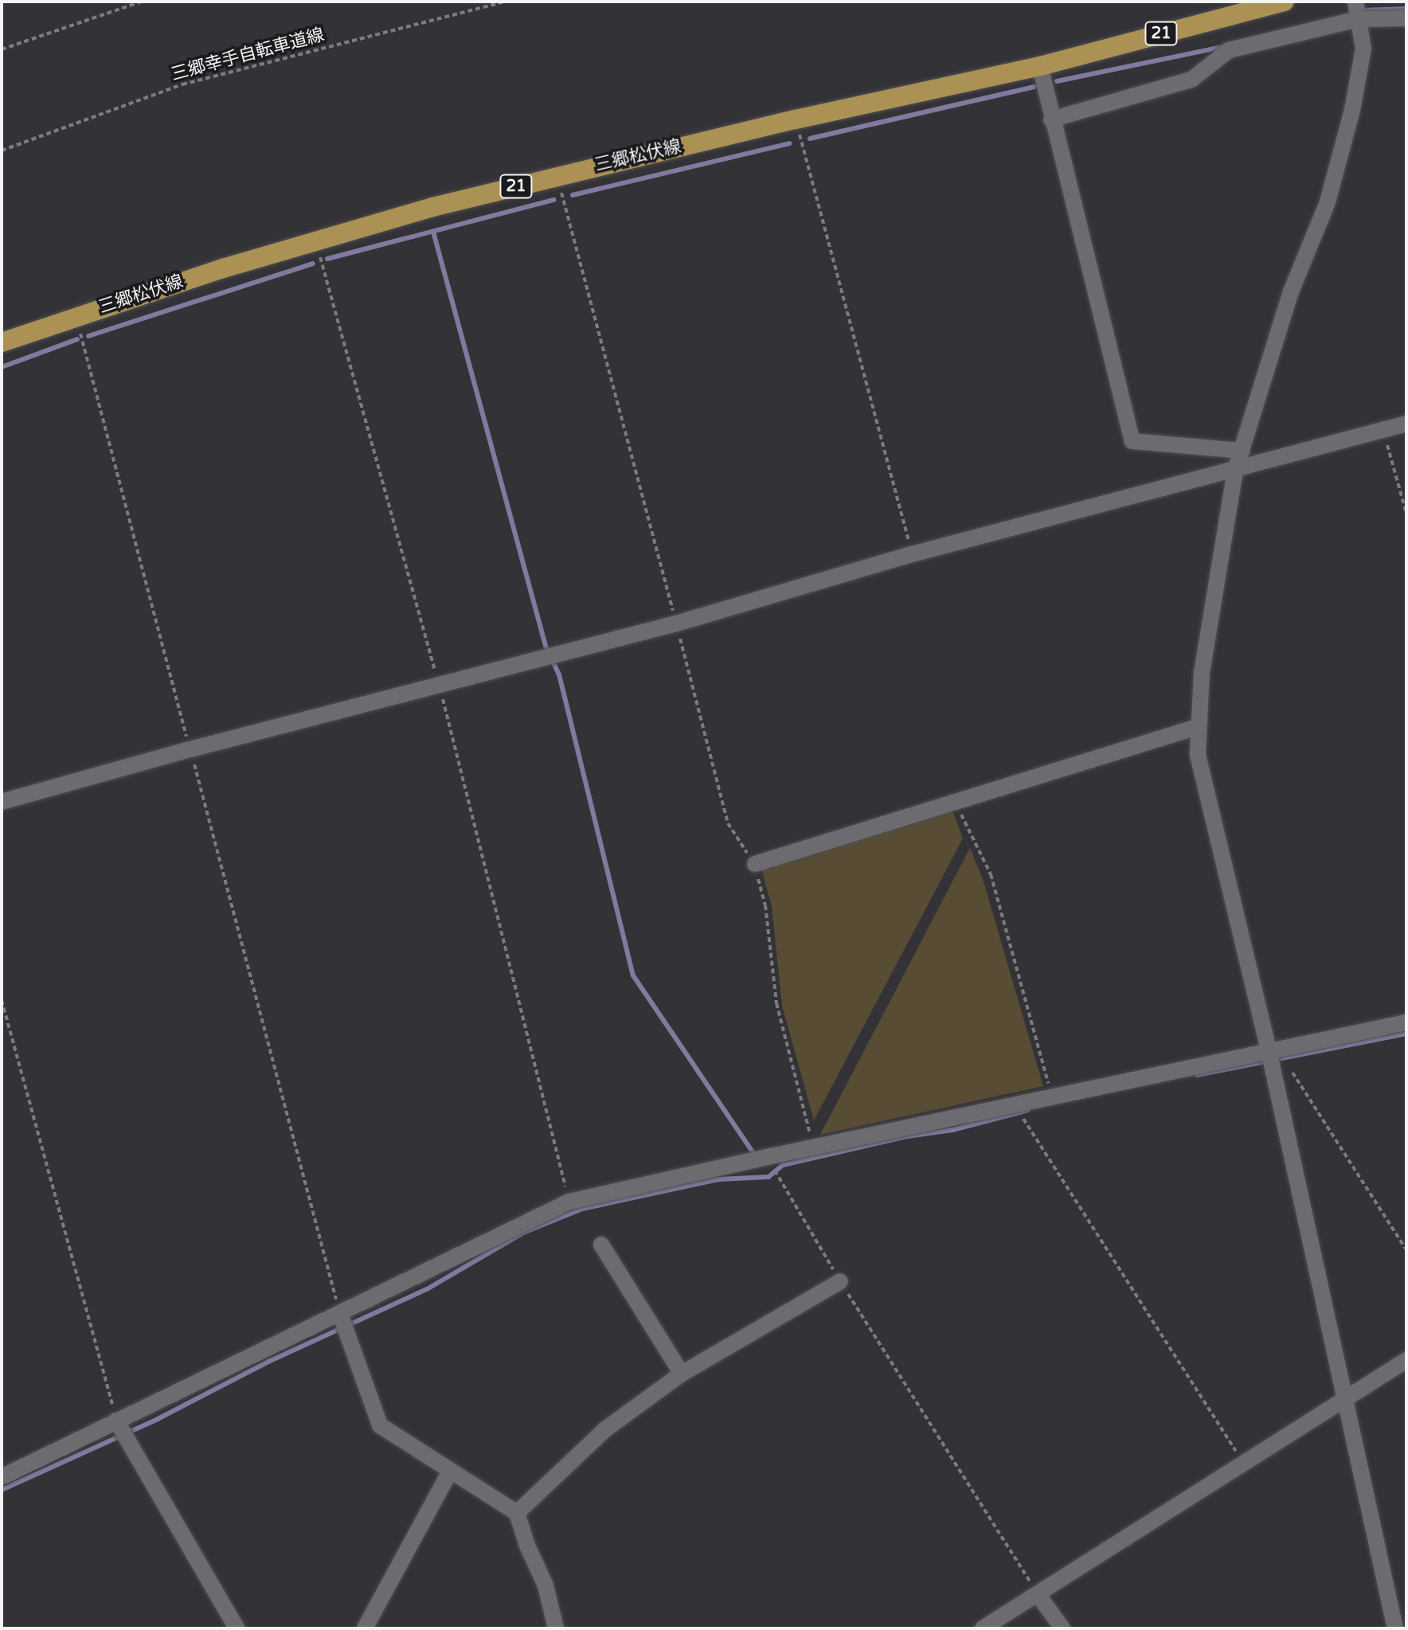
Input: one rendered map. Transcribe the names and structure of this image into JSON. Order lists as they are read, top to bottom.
{
  "streets": {
    "main road": ["21", "三郷松伏線"],
    "path": ["三郷幸手自転車道線"]
  }
}
